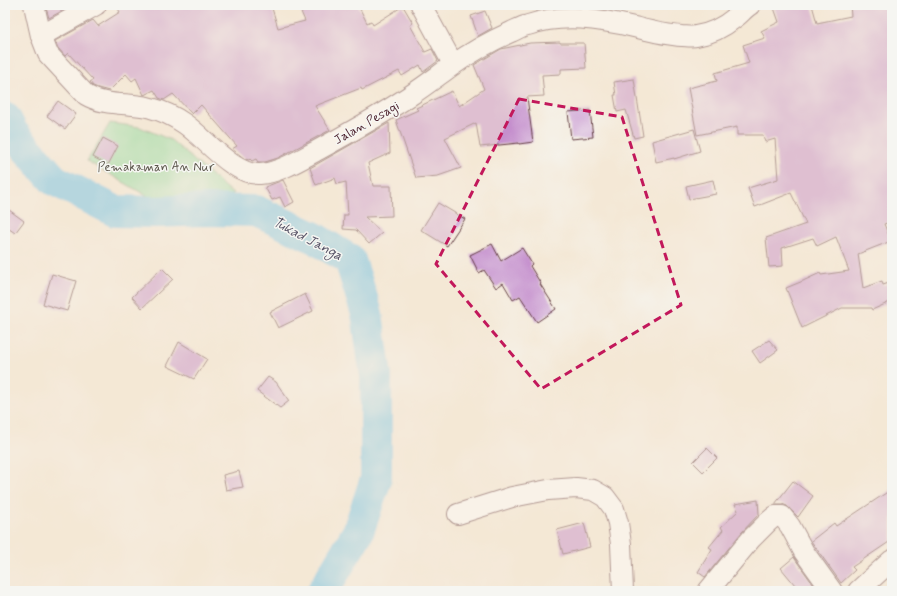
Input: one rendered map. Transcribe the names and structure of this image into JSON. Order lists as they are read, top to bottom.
{
  "streets": {
    "street": ["Jalan Pesagi"]
  },
  "water": ["Tukad Janga"],
  "parks": ["Pemakaman An Nur"]
}
